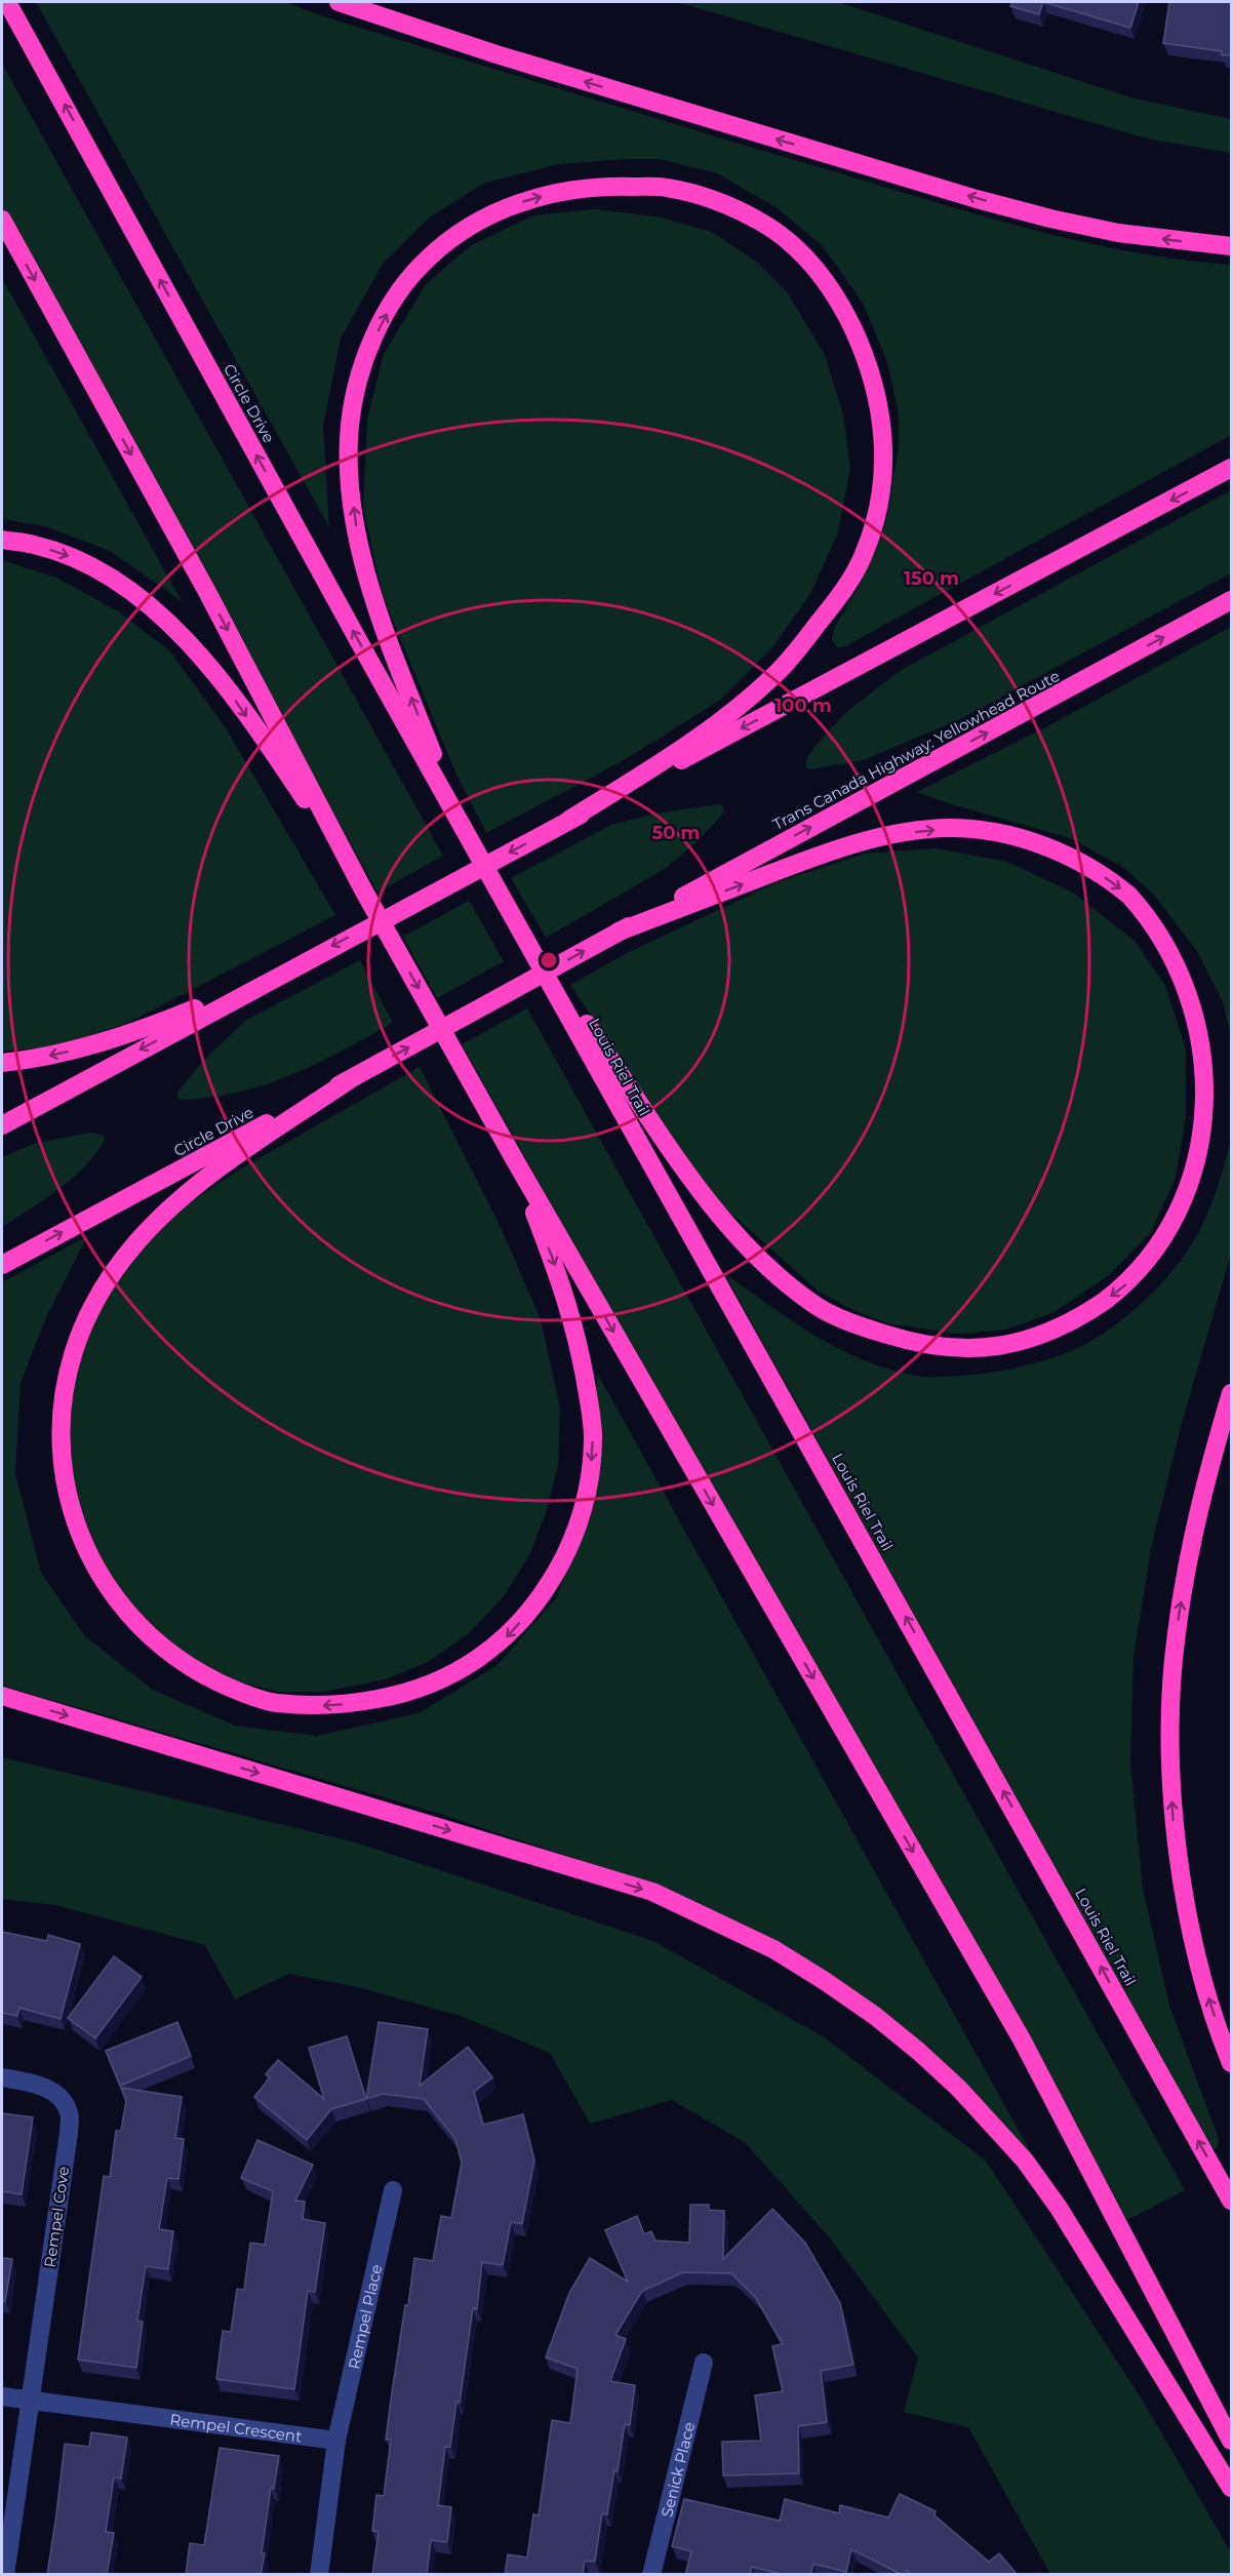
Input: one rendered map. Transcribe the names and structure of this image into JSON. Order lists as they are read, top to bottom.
{
  "streets": {
    "highway": ["Circle Drive", "Trans Canada Highway: Yellowhead Route", "Louis Riel Trail"],
    "street": [
      "Rempel Cove",
      "Rempel Place",
      "Rempel Crescent",
      "Senick Place"
    ]
  },
  "crossings": [
    ["Circle Drive", "Trans Canada Highway: Yellowhead Route"],
    ["Circle Drive", "Louis Riel Trail"],
    ["Rempel Cove", "Rempel Crescent"],
    ["Rempel Place", "Rempel Crescent"]
  ],
  "rings": ["150 m", "100 m", "50 m"]
}
